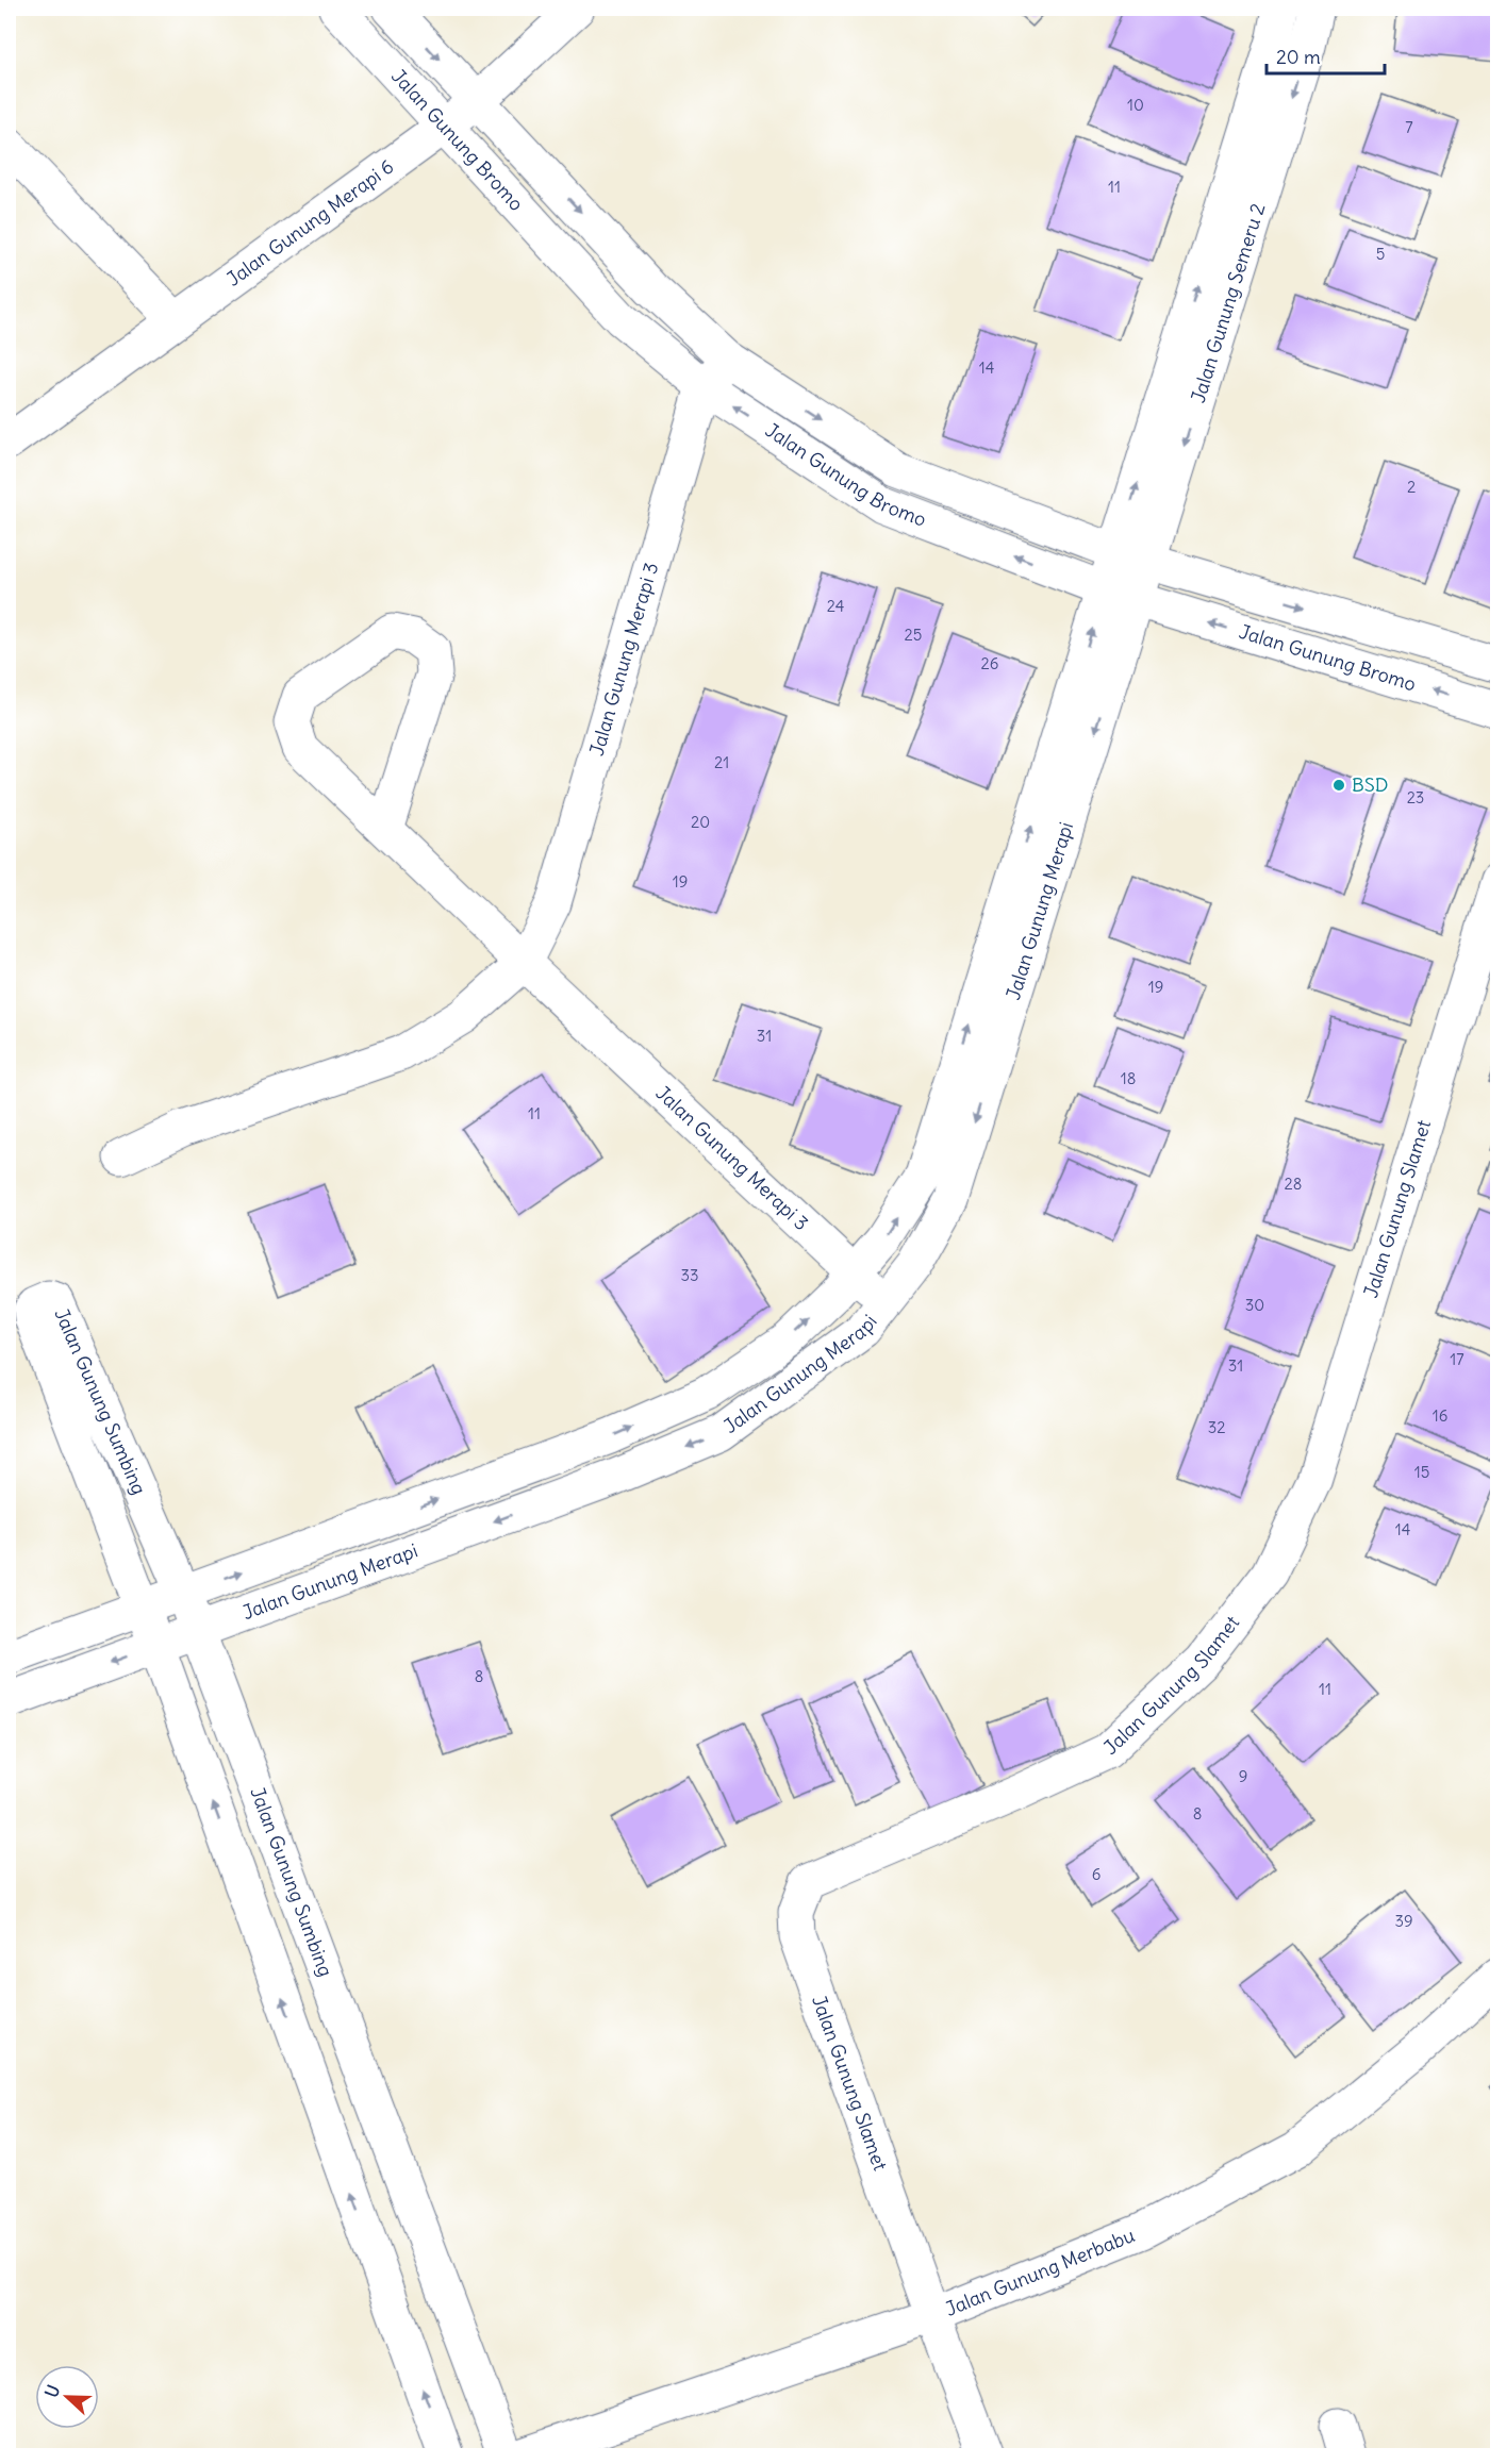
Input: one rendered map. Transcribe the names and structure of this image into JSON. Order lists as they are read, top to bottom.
{
  "streets": {
    "street": [
      "Jalan Gunung Bromo",
      "Jalan Gunung Merapi 6",
      "Jalan Gunung Semeru 2",
      "Jalan Gunung Merapi 3",
      "Jalan Gunung Merapi",
      "Jalan Gunung Slamet",
      "Jalan Gunung Sumbing",
      "Jalan Gunung Merbabu"
    ]
  },
  "crossings": [
    ["Jalan Gunung Bromo", "Jalan Gunung Merapi 6"],
    ["Jalan Gunung Bromo", "Jalan Gunung Semeru 2"],
    ["Jalan Gunung Bromo", "Jalan Gunung Merapi 3"],
    ["Jalan Gunung Bromo", "Jalan Gunung Merapi"],
    ["Jalan Gunung Semeru 2", "Jalan Gunung Merapi"],
    ["Jalan Gunung Merapi 3", "Jalan Gunung Merapi"],
    ["Jalan Gunung Merapi", "Jalan Gunung Sumbing"],
    ["Jalan Gunung Slamet", "Jalan Gunung Merbabu"]
  ],
  "places": ["BSD"],
  "house_numbers": [
    "10",
    "7",
    "11",
    "5",
    "14",
    "2",
    "24",
    "25",
    "26",
    "21",
    "23",
    "20",
    "19",
    "19",
    "31",
    "18",
    "11",
    "28",
    "33",
    "30",
    "17",
    "31",
    "16",
    "32",
    "15",
    "14",
    "8",
    "11",
    "9",
    "8",
    "6",
    "39"
  ],
  "scale_bar": "20 m",
  "north": "left"
}
